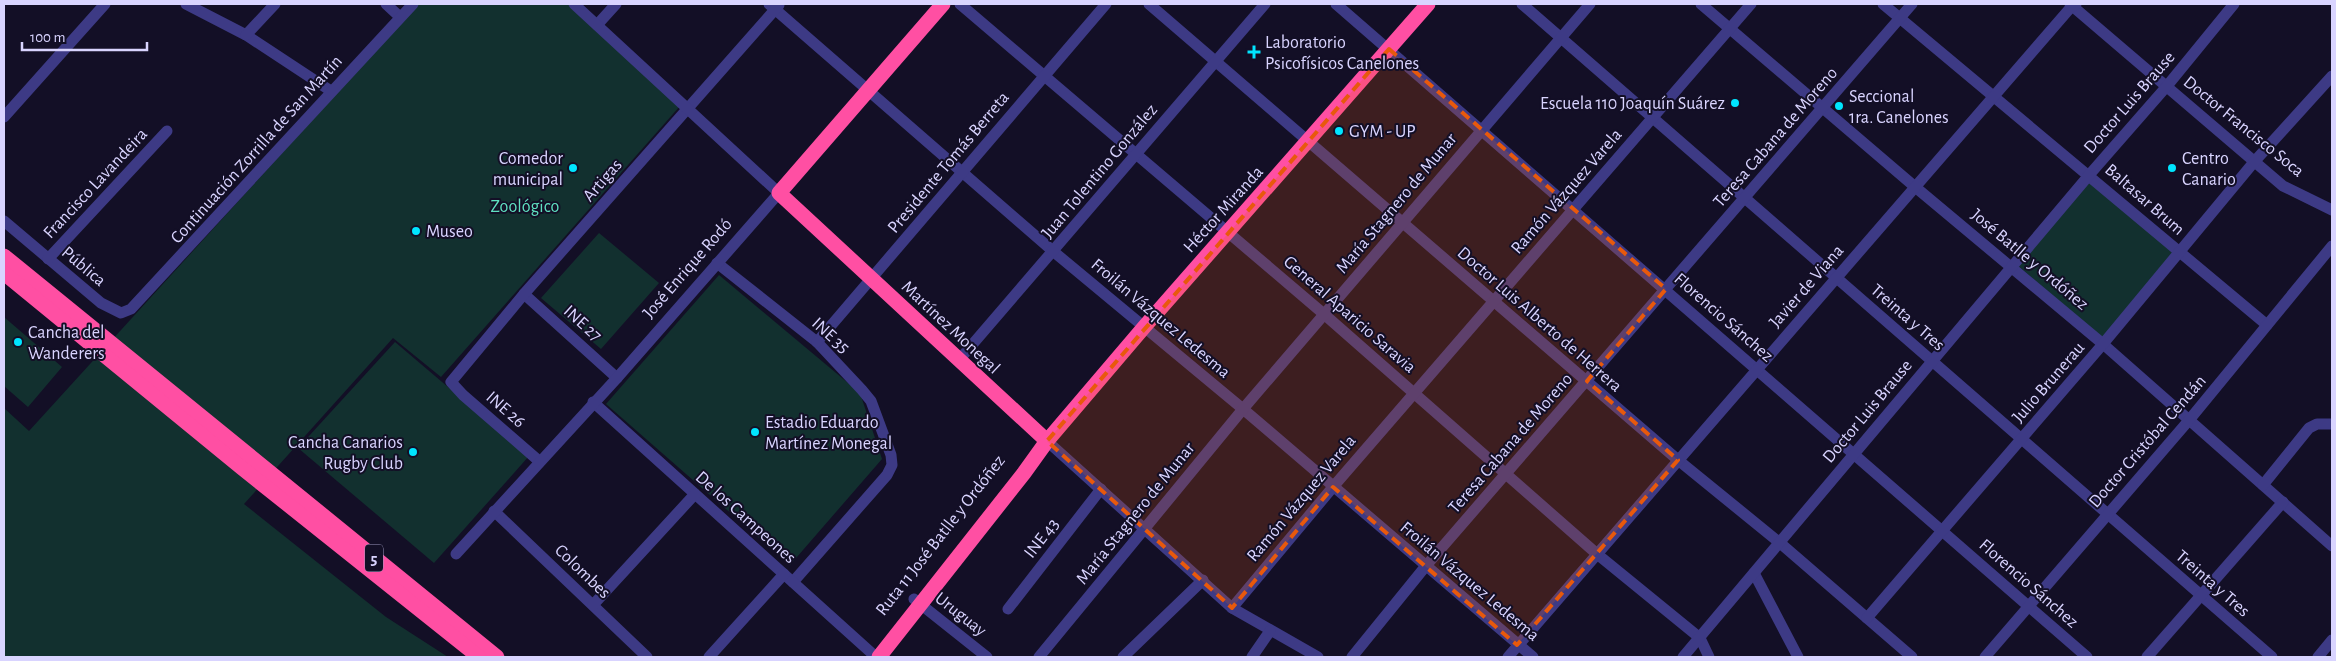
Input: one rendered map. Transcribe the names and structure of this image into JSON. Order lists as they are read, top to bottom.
{
  "streets": {
    "highway": [
      "Héctor Miranda",
      "José Enrique Rodó",
      "Martínez Monegal",
      "Ruta 11 José Batlle y Ordóñez",
      "5"
    ],
    "street": [
      "Doctor Luis Brause",
      "Doctor Francisco Soca",
      "Teresa Cabana de Moreno",
      "Continuación Zorrilla de San Martín",
      "Presidente Tomás Berreta",
      "Juan Tolentino González",
      "Artigas",
      "Francisco Lavandeira",
      "Ramón Vázquez Varela",
      "Baltasar Brum",
      "María Stagnero de Munar",
      "José Batlle y Ordóñez",
      "Pública",
      "Javier de Viana",
      "General Aparicio Saravia",
      "Florencio Sánchez",
      "Treinta y Tres",
      "Froilán Vázquez Ledesma",
      "Doctor Luis Alberto de Herrera",
      "INE 27",
      "INE 35",
      "Julio Brunerau",
      "INE 26",
      "Doctor Cristóbal Cendán",
      "De los Campeones",
      "INE 43",
      "Colombes",
      "Uruguay"
    ]
  },
  "crossings": [
    ["Doctor Luis Brause", "Doctor Francisco Soca"],
    ["Doctor Luis Brause", "Baltasar Brum"],
    ["Doctor Luis Brause", "José Batlle y Ordóñez"],
    ["Doctor Luis Brause", "General Aparicio Saravia"],
    ["Doctor Luis Brause", "Florencio Sánchez"],
    ["Doctor Luis Brause", "Treinta y Tres"],
    ["Doctor Luis Brause", "Doctor Luis Alberto de Herrera"],
    ["Doctor Francisco Soca", "Javier de Viana"],
    ["Doctor Francisco Soca", "Julio Brunerau"],
    ["Teresa Cabana de Moreno", "Baltasar Brum"],
    ["Teresa Cabana de Moreno", "José Batlle y Ordóñez"],
    ["Teresa Cabana de Moreno", "General Aparicio Saravia"],
    ["Teresa Cabana de Moreno", "Florencio Sánchez"],
    ["Teresa Cabana de Moreno", "Treinta y Tres"],
    ["Teresa Cabana de Moreno", "Froilán Vázquez Ledesma"],
    ["Teresa Cabana de Moreno", "Doctor Luis Alberto de Herrera"],
    ["Continuación Zorrilla de San Martín", "Pública"],
    ["Presidente Tomás Berreta", "General Aparicio Saravia"],
    ["Presidente Tomás Berreta", "Froilán Vázquez Ledesma"],
    ["Presidente Tomás Berreta", "Martínez Monegal"],
    ["Presidente Tomás Berreta", "INE 35"],
    ["Juan Tolentino González", "General Aparicio Saravia"],
    ["Juan Tolentino González", "Froilán Vázquez Ledesma"],
    ["Juan Tolentino González", "Doctor Luis Alberto de Herrera"],
    ["Juan Tolentino González", "Martínez Monegal"],
    ["Artigas", "Froilán Vázquez Ledesma"],
    ["Artigas", "INE 27"],
    ["Artigas", "Martínez Monegal"],
    ["Artigas", "INE 26"],
    ["Francisco Lavandeira", "Pública"],
    ["Ramón Vázquez Varela", "José Batlle y Ordóñez"],
    ["Ramón Vázquez Varela", "General Aparicio Saravia"],
    ["Ramón Vázquez Varela", "Florencio Sánchez"],
    ["Ramón Vázquez Varela", "Treinta y Tres"],
    ["Ramón Vázquez Varela", "Froilán Vázquez Ledesma"],
    ["Ramón Vázquez Varela", "Doctor Luis Alberto de Herrera"],
    ["Ramón Vázquez Varela", "Martínez Monegal"],
    ["Baltasar Brum", "Javier de Viana"],
    ["Baltasar Brum", "Julio Brunerau"],
    ["Baltasar Brum", "Doctor Cristóbal Cendán"],
    ["María Stagnero de Munar", "General Aparicio Saravia"],
    ["María Stagnero de Munar", "Florencio Sánchez"],
    ["María Stagnero de Munar", "Treinta y Tres"],
    ["María Stagnero de Munar", "Froilán Vázquez Ledesma"],
    ["María Stagnero de Munar", "Doctor Luis Alberto de Herrera"],
    ["María Stagnero de Munar", "Martínez Monegal"],
    ["Héctor Miranda", "General Aparicio Saravia"],
    ["Héctor Miranda", "Florencio Sánchez"],
    ["Héctor Miranda", "Froilán Vázquez Ledesma"],
    ["Héctor Miranda", "Doctor Luis Alberto de Herrera"],
    ["Héctor Miranda", "Martínez Monegal"],
    ["Héctor Miranda", "Ruta 11 José Batlle y Ordóñez"],
    ["José Batlle y Ordóñez", "Javier de Viana"],
    ["José Batlle y Ordóñez", "Julio Brunerau"],
    ["José Batlle y Ordóñez", "Doctor Cristóbal Cendán"],
    ["José Enrique Rodó", "Froilán Vázquez Ledesma"],
    ["José Enrique Rodó", "INE 27"],
    ["José Enrique Rodó", "Martínez Monegal"],
    ["José Enrique Rodó", "INE 35"],
    ["José Enrique Rodó", "INE 26"],
    ["José Enrique Rodó", "De los Campeones"],
    ["José Enrique Rodó", "Colombes"],
    ["Javier de Viana", "General Aparicio Saravia"],
    ["Javier de Viana", "Florencio Sánchez"],
    ["Javier de Viana", "Treinta y Tres"],
    ["Javier de Viana", "Froilán Vázquez Ledesma"],
    ["Javier de Viana", "Doctor Luis Alberto de Herrera"],
    ["Florencio Sánchez", "Julio Brunerau"],
    ["Florencio Sánchez", "Doctor Cristóbal Cendán"],
    ["Treinta y Tres", "Julio Brunerau"],
    ["Treinta y Tres", "Doctor Cristóbal Cendán"],
    ["Doctor Luis Alberto de Herrera", "Julio Brunerau"],
    ["Martínez Monegal", "Ruta 11 José Batlle y Ordóñez"],
    ["Martínez Monegal", "INE 43"],
    ["INE 35", "De los Campeones"],
    ["De los Campeones", "Ruta 11 José Batlle y Ordóñez"],
    ["Ruta 11 José Batlle y Ordóñez", "Uruguay"]
  ],
  "parks": ["Zoológico"],
  "places": {
    "health": ["Laboratorio Psicofísicos Canelones"],
    "other": [
      "Escuela 110 Joaquín Suárez",
      "Seccional 1ra. Canelones",
      "GYM - UP",
      "Comedor municipal",
      "Centro Canario",
      "Museo",
      "Cancha del Wanderers",
      "Estadio Eduardo Martínez Monegal",
      "Cancha Canarios Rugby Club"
    ]
  },
  "scale_bar": "100 m"
}
